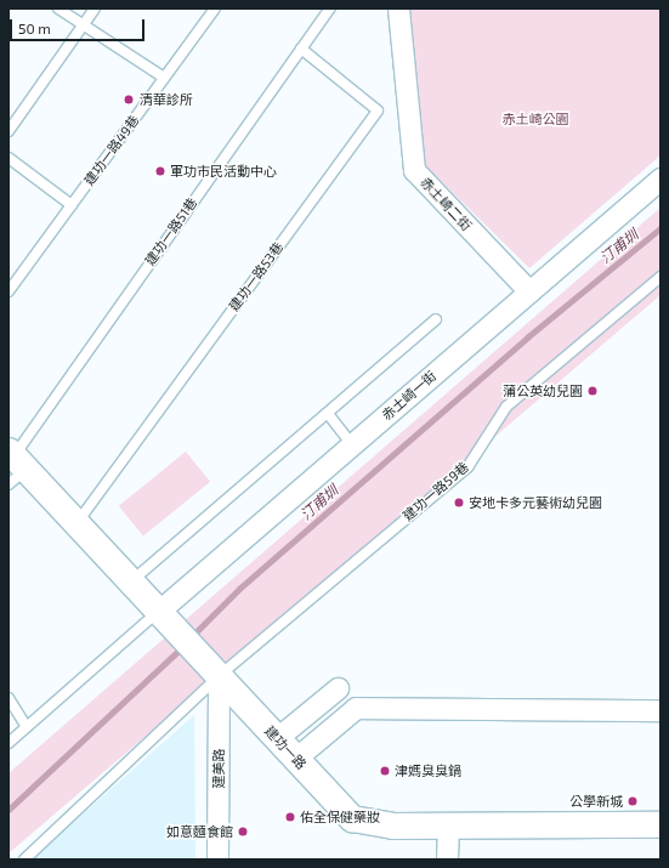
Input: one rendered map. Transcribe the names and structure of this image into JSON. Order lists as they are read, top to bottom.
{
  "streets": {
    "street": [
      "赤土崎二街",
      "赤土崎一街",
      "建功一路",
      "建美路"
    ],
    "lane": [
      "建功一路49巷",
      "建功一路51巷",
      "建功一路53巷",
      "建功一路59巷"
    ]
  },
  "crossings": [
    ["赤土崎二街", "赤土崎一街"],
    ["建功一路51巷", "建功一路53巷"],
    ["建功一路51巷", "建功一路"],
    ["建功一路53巷", "建功一路"],
    ["赤土崎一街", "建功一路"],
    ["建功一路59巷", "建功一路"],
    ["建功一路59巷", "建美路"],
    ["建功一路", "建美路"]
  ],
  "water": ["汀甫圳"],
  "parks": ["赤土崎公園"],
  "places": [
    "清華診所",
    "軍功市民活動中心",
    "蒲公英幼兒園",
    "安地卡多元藝術幼兒園",
    "津媽臭臭鍋",
    "公學新城",
    "佑全保健藥妝",
    "如意麵食館"
  ],
  "scale_bar": "50 m"
}
